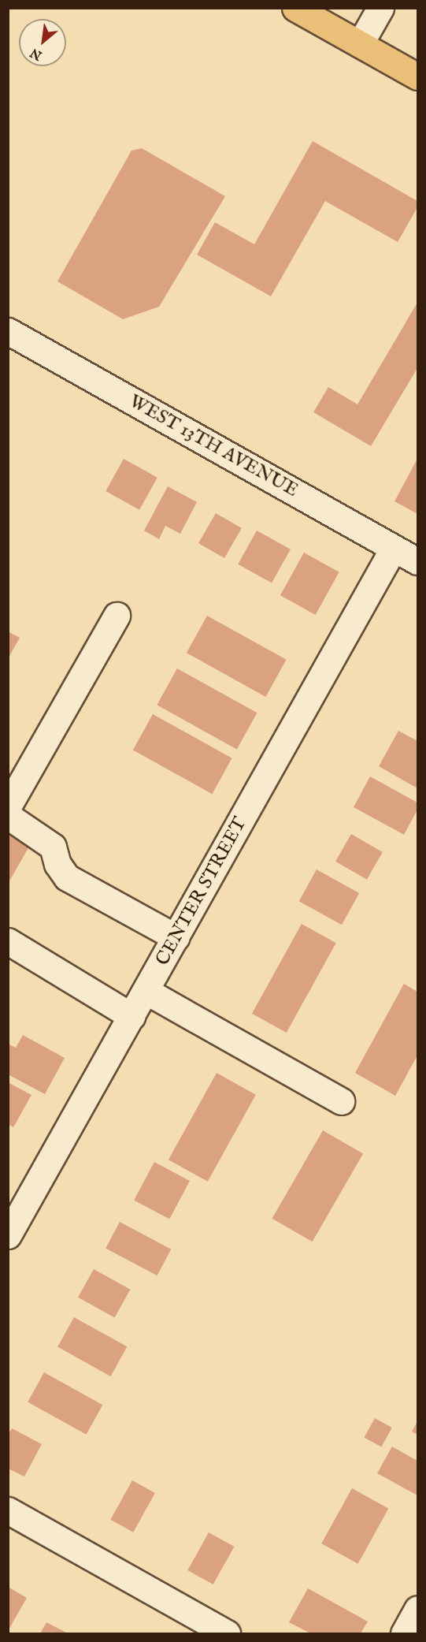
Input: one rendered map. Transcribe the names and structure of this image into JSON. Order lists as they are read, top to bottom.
{
  "streets": {
    "street": ["WEST 13TH AVENUE", "CENTER STREET"]
  },
  "crossings": [
    ["WEST 13TH AVENUE", "CENTER STREET"]
  ],
  "north": "bottom left"
}
